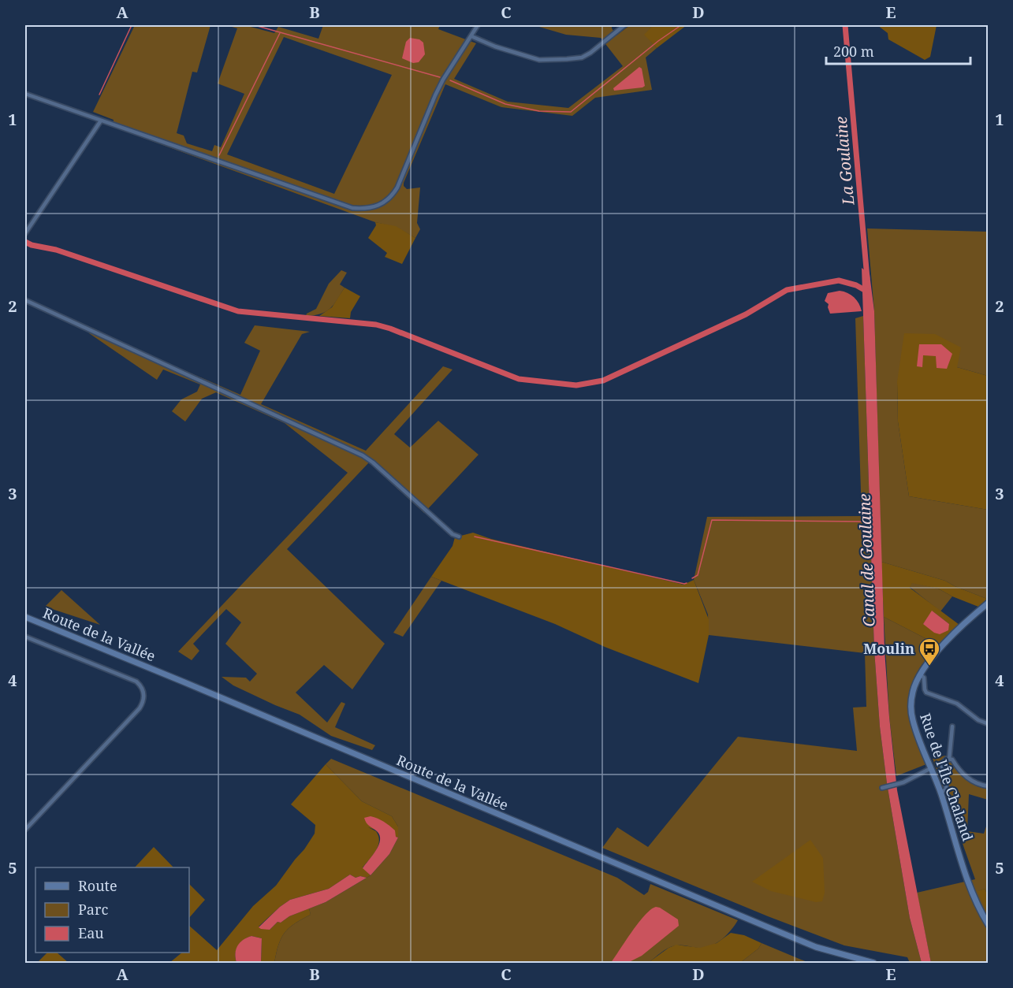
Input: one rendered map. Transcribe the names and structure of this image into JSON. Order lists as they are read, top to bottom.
{
  "streets": {
    "main road": ["Route de la Vallée", "Rue de l'Île Chaland"]
  },
  "water": ["La Goulaine", "Canal de Goulaine"],
  "places": {
    "bus stop": ["Moulin"]
  },
  "legend": ["Route", "Parc", "Eau"],
  "scale_bar": "200 m",
  "grid": {
    "columns": [
      "A",
      "B",
      "C",
      "D",
      "E"
    ],
    "rows": [
      "1",
      "2",
      "3",
      "4",
      "5"
    ]
  }
}
